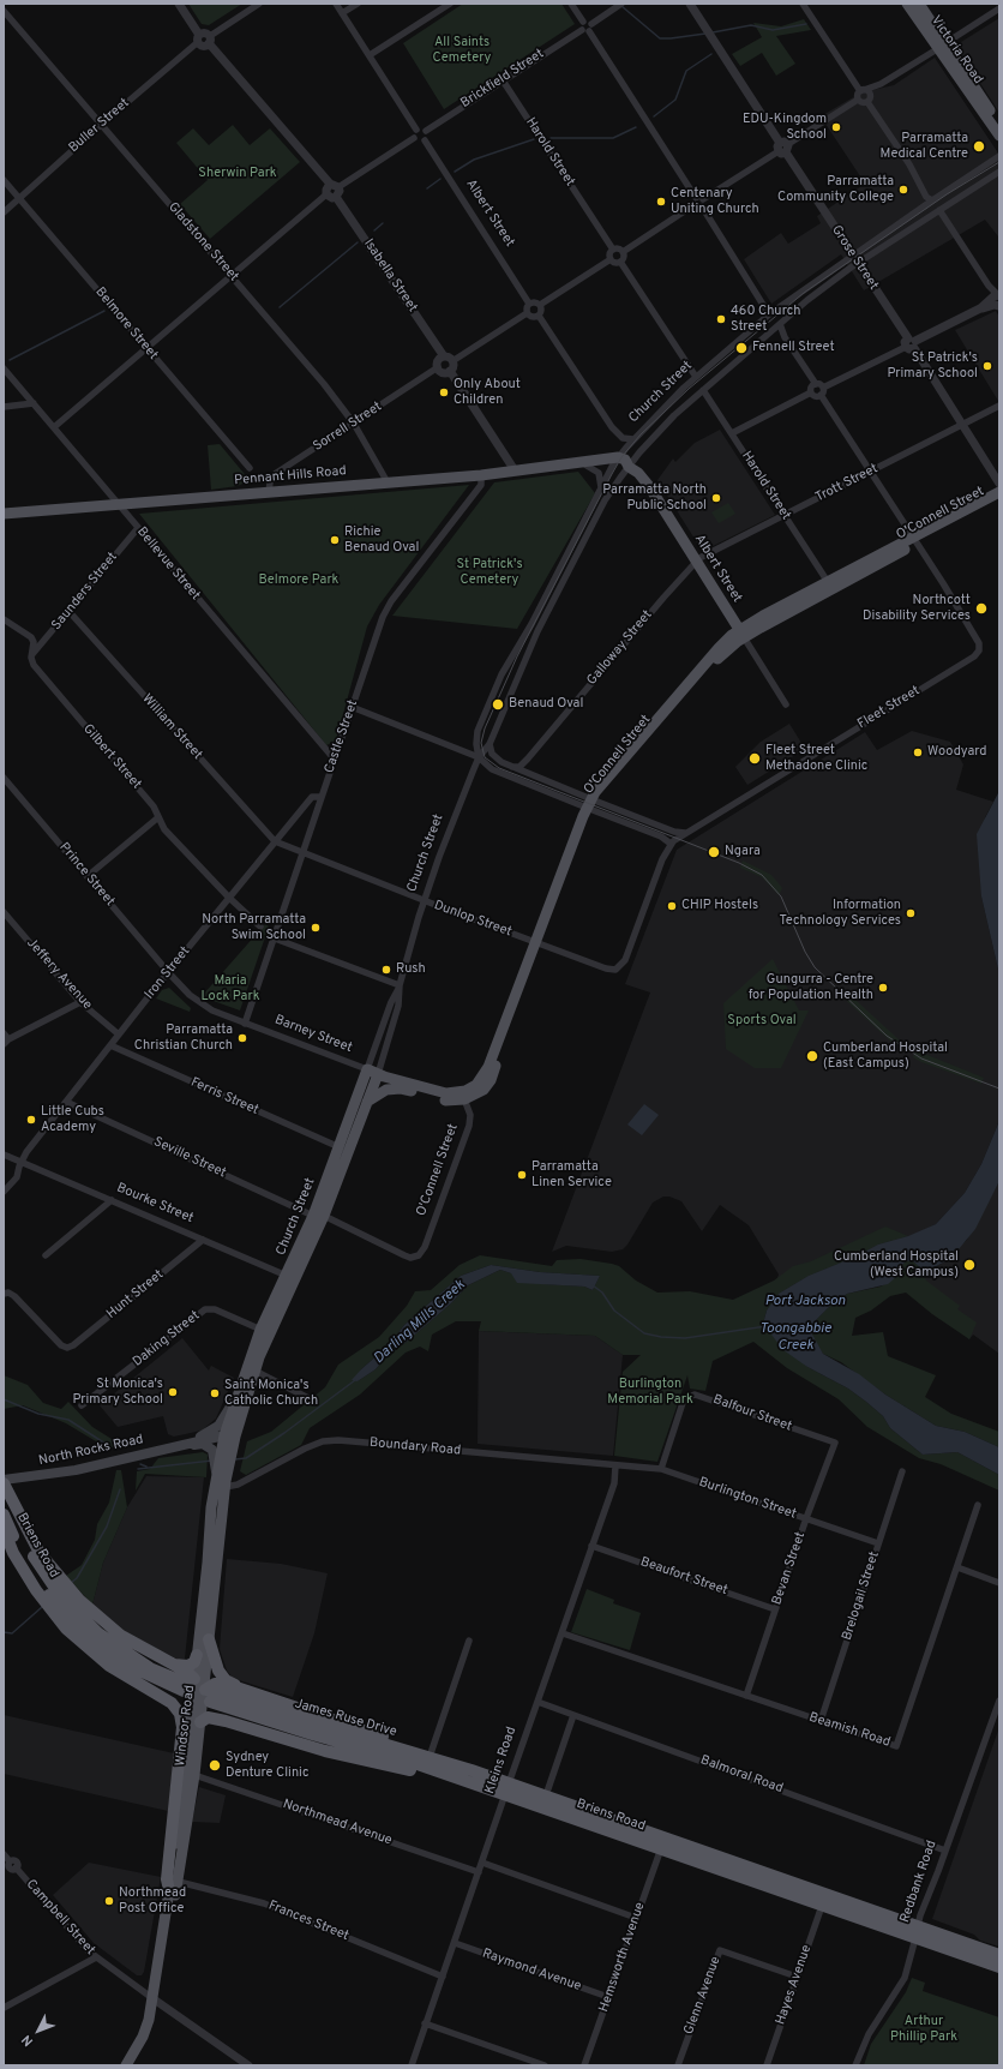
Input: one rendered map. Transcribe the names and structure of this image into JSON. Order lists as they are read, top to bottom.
{
  "streets": {
    "highway": ["Briens Road", "James Ruse Drive"],
    "main road": [
      "Victoria Road",
      "Albert Street",
      "Church Street",
      "Pennant Hills Road",
      "O'Connell Street",
      "Barney Street",
      "North Rocks Road",
      "Windsor Road"
    ],
    "street": [
      "Brickfield Street",
      "Buller Street",
      "Harold Street",
      "Gladstone Street",
      "Grose Street",
      "Isabella Street",
      "Belmore Street",
      "Sorrell Street",
      "Trott Street",
      "Bellevue Street",
      "Saunders Street",
      "Galloway Street",
      "Fleet Street",
      "William Street",
      "Castle Street",
      "Gilbert Street",
      "Prince Street",
      "Dunlop Street",
      "Iron Street",
      "Jeffery Avenue",
      "Ferris Street",
      "Seville Street",
      "Bourke Street",
      "Hunt Street",
      "Daking Street",
      "Balfour Street",
      "Boundary Road",
      "Burlington Street",
      "Bevan Street",
      "Beaufort Street",
      "Brelogail Street",
      "Beamish Road",
      "Kleins Road",
      "Balmoral Road",
      "Northmead Avenue",
      "Redbank Road",
      "Campbell Street",
      "Frances Street",
      "Hemsworth Avenue",
      "Raymond Avenue",
      "Hayes Avenue",
      "Glenn Avenue"
    ]
  },
  "crossings": [
    ["Brickfield Street", "Harold Street"],
    ["Brickfield Street", "Albert Street"],
    ["Buller Street", "Gladstone Street"],
    ["Buller Street", "Belmore Street"],
    ["Harold Street", "Church Street"],
    ["Harold Street", "Trott Street"],
    ["Harold Street", "O'Connell Street"],
    ["Albert Street", "Church Street"],
    ["Albert Street", "Pennant Hills Road"],
    ["Albert Street", "Trott Street"],
    ["Albert Street", "O'Connell Street"],
    ["Albert Street", "Galloway Street"],
    ["Gladstone Street", "Sorrell Street"],
    ["Gladstone Street", "Pennant Hills Road"],
    ["Grose Street", "Church Street"],
    ["Grose Street", "Trott Street"],
    ["Isabella Street", "Sorrell Street"],
    ["Church Street", "Pennant Hills Road"],
    ["Church Street", "Dunlop Street"],
    ["Church Street", "Barney Street"],
    ["Church Street", "Ferris Street"],
    ["Church Street", "Seville Street"],
    ["Church Street", "Bourke Street"],
    ["Church Street", "Daking Street"],
    ["Church Street", "North Rocks Road"],
    ["Church Street", "Windsor Road"],
    ["Sorrell Street", "Pennant Hills Road"],
    ["Pennant Hills Road", "Bellevue Street"],
    ["Pennant Hills Road", "Castle Street"],
    ["Trott Street", "Galloway Street"],
    ["O'Connell Street", "Fleet Street"],
    ["O'Connell Street", "Dunlop Street"],
    ["O'Connell Street", "Barney Street"],
    ["O'Connell Street", "Seville Street"],
    ["Bellevue Street", "Saunders Street"],
    ["Bellevue Street", "Castle Street"],
    ["Saunders Street", "William Street"],
    ["Saunders Street", "Gilbert Street"],
    ["Fleet Street", "Dunlop Street"],
    ["William Street", "Dunlop Street"],
    ["William Street", "Iron Street"],
    ["Castle Street", "Dunlop Street"],
    ["Castle Street", "Iron Street"],
    ["Castle Street", "Barney Street"],
    ["Gilbert Street", "Iron Street"],
    ["Prince Street", "Iron Street"],
    ["Prince Street", "Barney Street"],
    ["Dunlop Street", "Iron Street"],
    ["Iron Street", "Jeffery Avenue"],
    ["Iron Street", "Barney Street"],
    ["Iron Street", "Ferris Street"],
    ["Iron Street", "Seville Street"],
    ["Iron Street", "Bourke Street"],
    ["Bourke Street", "Hunt Street"],
    ["Balfour Street", "Burlington Street"],
    ["Balfour Street", "Bevan Street"],
    ["Boundary Road", "Burlington Street"],
    ["Boundary Road", "Windsor Road"],
    ["Boundary Road", "Kleins Road"],
    ["Burlington Street", "Bevan Street"],
    ["Burlington Street", "Brelogail Street"],
    ["Burlington Street", "Kleins Road"],
    ["Briens Road", "James Ruse Drive"],
    ["Briens Road", "Windsor Road"],
    ["Briens Road", "Kleins Road"],
    ["Briens Road", "Redbank Road"],
    ["Briens Road", "Hemsworth Avenue"],
    ["Briens Road", "Hayes Avenue"],
    ["Bevan Street", "Beaufort Street"],
    ["Bevan Street", "Beamish Road"],
    ["Beaufort Street", "Kleins Road"],
    ["Brelogail Street", "Beamish Road"],
    ["James Ruse Drive", "Windsor Road"],
    ["Windsor Road", "Northmead Avenue"],
    ["Windsor Road", "Campbell Street"],
    ["Windsor Road", "Frances Street"],
    ["Beamish Road", "Kleins Road"],
    ["Kleins Road", "Balmoral Road"],
    ["Kleins Road", "Northmead Avenue"],
    ["Kleins Road", "Frances Street"],
    ["Kleins Road", "Raymond Avenue"],
    ["Balmoral Road", "Redbank Road"],
    ["Hemsworth Avenue", "Raymond Avenue"],
    ["Hayes Avenue", "Glenn Avenue"]
  ],
  "water": ["Port Jackson", "Darling Mills Creek", "Toongabbie Creek"],
  "parks": [
    "All Saints Cemetery",
    "Sherwin Park",
    "St Patrick's Cemetery",
    "Belmore Park",
    "Maria Lock Park",
    "Sports Oval",
    "Burlington Memorial Park",
    "Arthur Phillip Park"
  ],
  "places": [
    "EDU-Kingdom School",
    "Parramatta Medical Centre",
    "Parramatta Community College",
    "Centenary Uniting Church",
    "460 Church Street",
    "Fennell Street",
    "St Patrick's Primary School",
    "Only About Children",
    "Parramatta North Public School",
    "Richie Benaud Oval",
    "Northcott Disability Services",
    "Benaud Oval",
    "Woodyard",
    "Fleet Street Methadone Clinic",
    "Ngara",
    "CHIP Hostels",
    "Information Technology Services",
    "North Parramatta Swim School",
    "Rush",
    "Gungurra - Centre for Population Health",
    "Parramatta Christian Church",
    "Cumberland Hospital (East Campus)",
    "Little Cubs Academy",
    "Parramatta Linen Service",
    "Cumberland Hospital (West Campus)",
    "St Monica's Primary School",
    "Saint Monica's Catholic Church",
    "Sydney Denture Clinic",
    "Northmead Post Office"
  ],
  "north": "bottom left"
}
